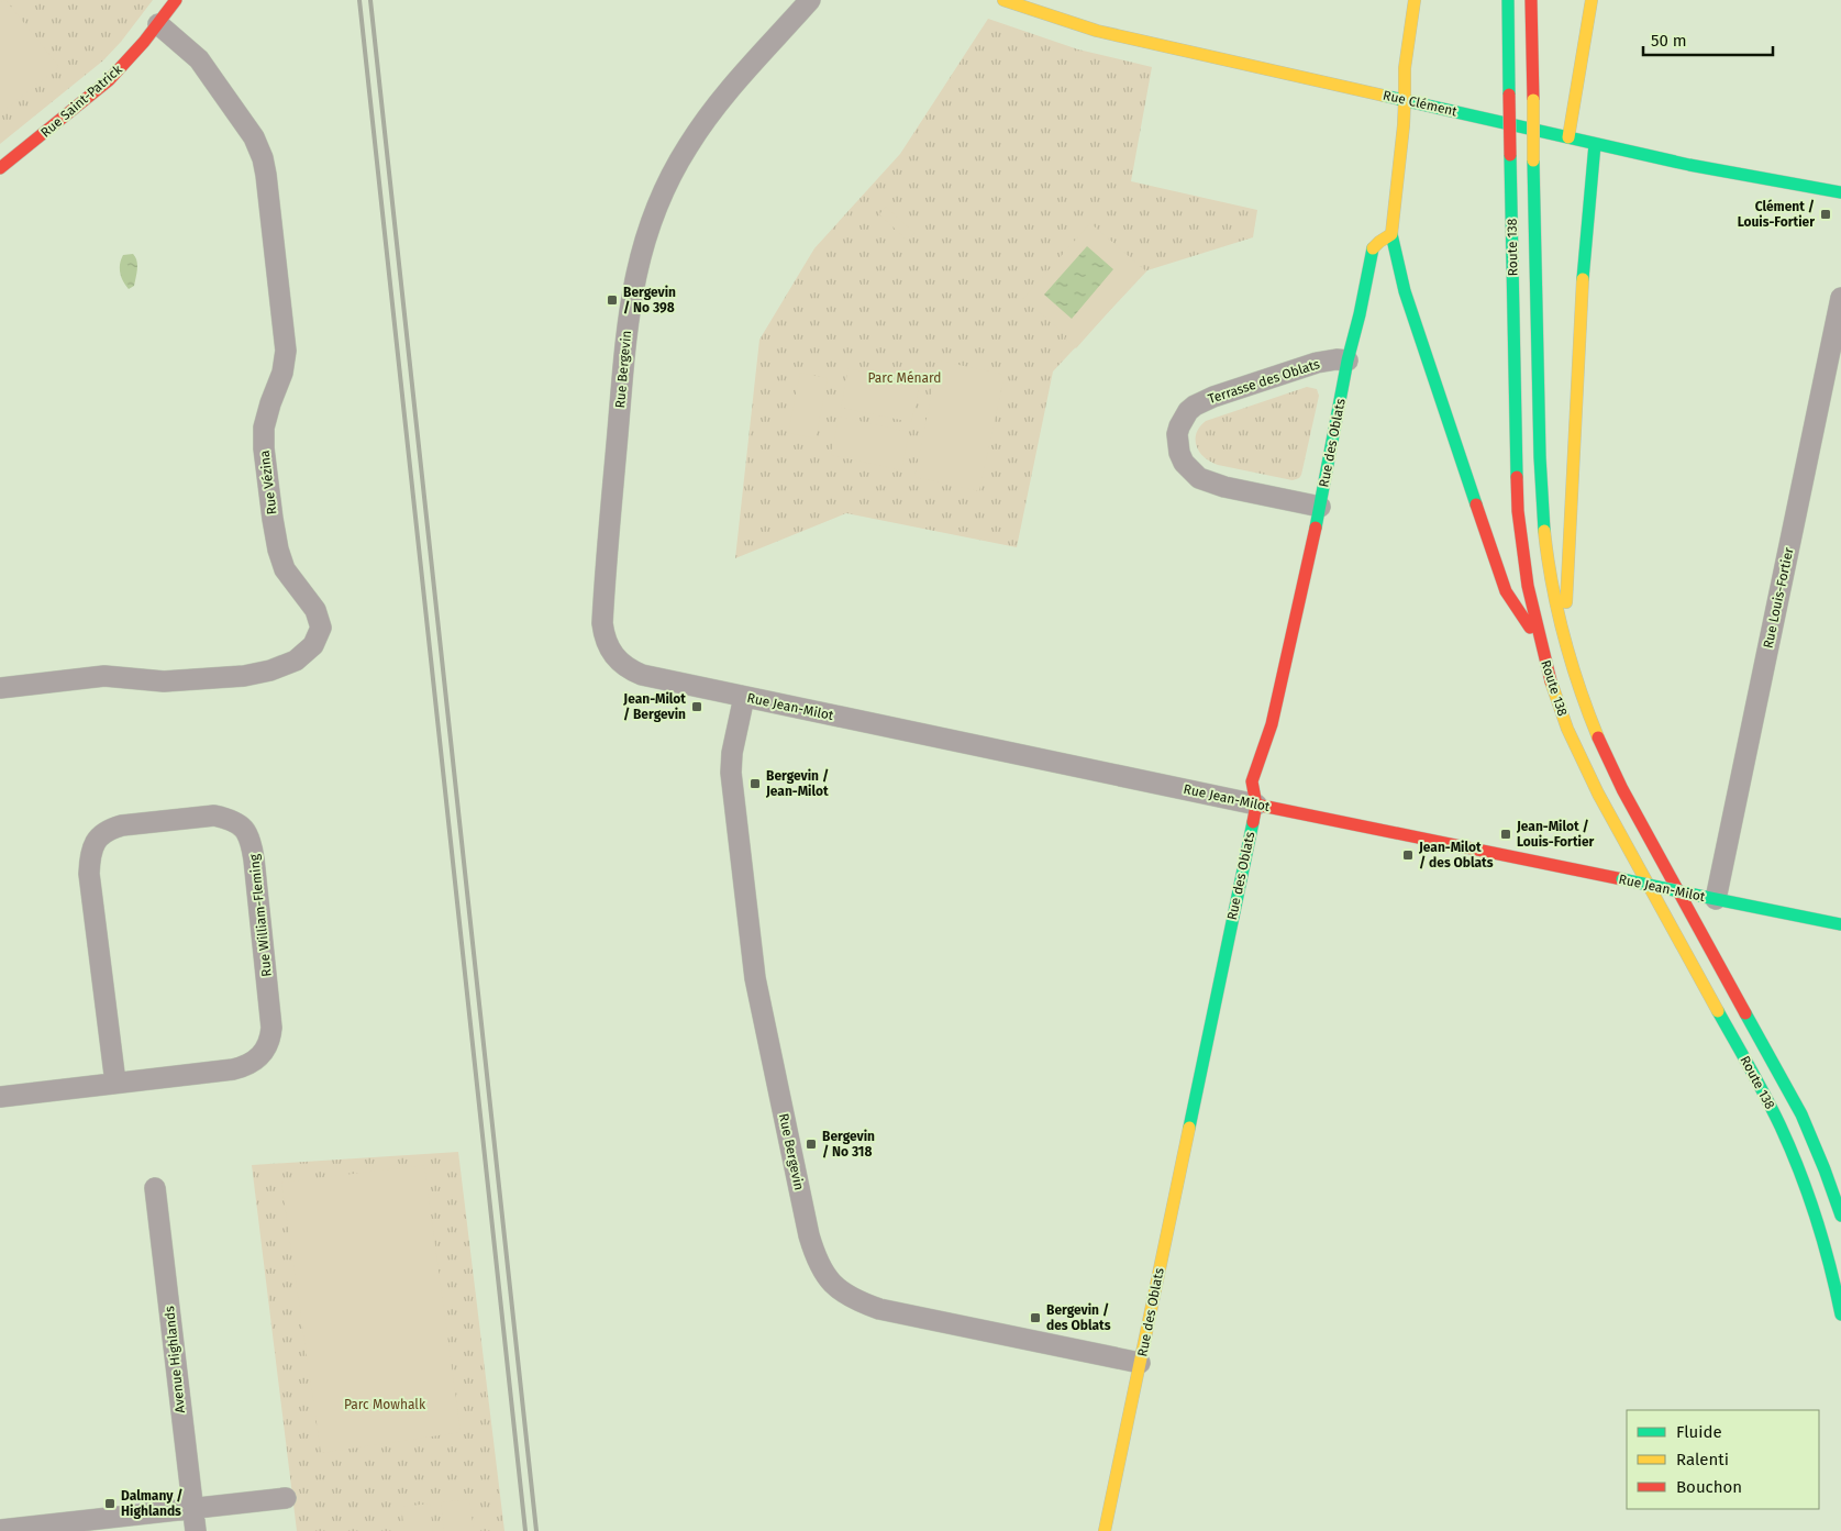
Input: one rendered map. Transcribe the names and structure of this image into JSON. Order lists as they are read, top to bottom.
{
  "streets": {
    "main road": [
      "Rue Saint-Patrick",
      "Rue Clément",
      "Route 138",
      "Rue des Oblats",
      "Rue Jean-Milot"
    ],
    "street": [
      "Rue Bergevin",
      "Terrasse des Oblats",
      "Rue Vézina",
      "Rue Louis-Fortier",
      "Rue William-Fleming",
      "Avenue Highlands"
    ]
  },
  "crossings": [
    ["Rue Saint-Patrick", "Rue Vézina"],
    ["Rue Bergevin", "Rue des Oblats"],
    ["Rue Bergevin", "Rue Jean-Milot"],
    ["Terrasse des Oblats", "Rue des Oblats"],
    ["Rue des Oblats", "Rue Jean-Milot"],
    ["Rue Louis-Fortier", "Rue Jean-Milot"]
  ],
  "parks": ["Parc Ménard", "Parc Mowhalk"],
  "places": {
    "transit": [
      "Clément / Louis-Fortier",
      "Bergevin / No 398",
      "Jean-Milot / Bergevin",
      "Bergevin / Jean-Milot",
      "Jean-Milot / Louis-Fortier",
      "Jean-Milot / des Oblats",
      "Bergevin / No 318",
      "Bergevin / des Oblats",
      "Dalmany / Highlands"
    ]
  },
  "legend": ["Fluide", "Ralenti", "Bouchon"],
  "scale_bar": "50 m"
}
